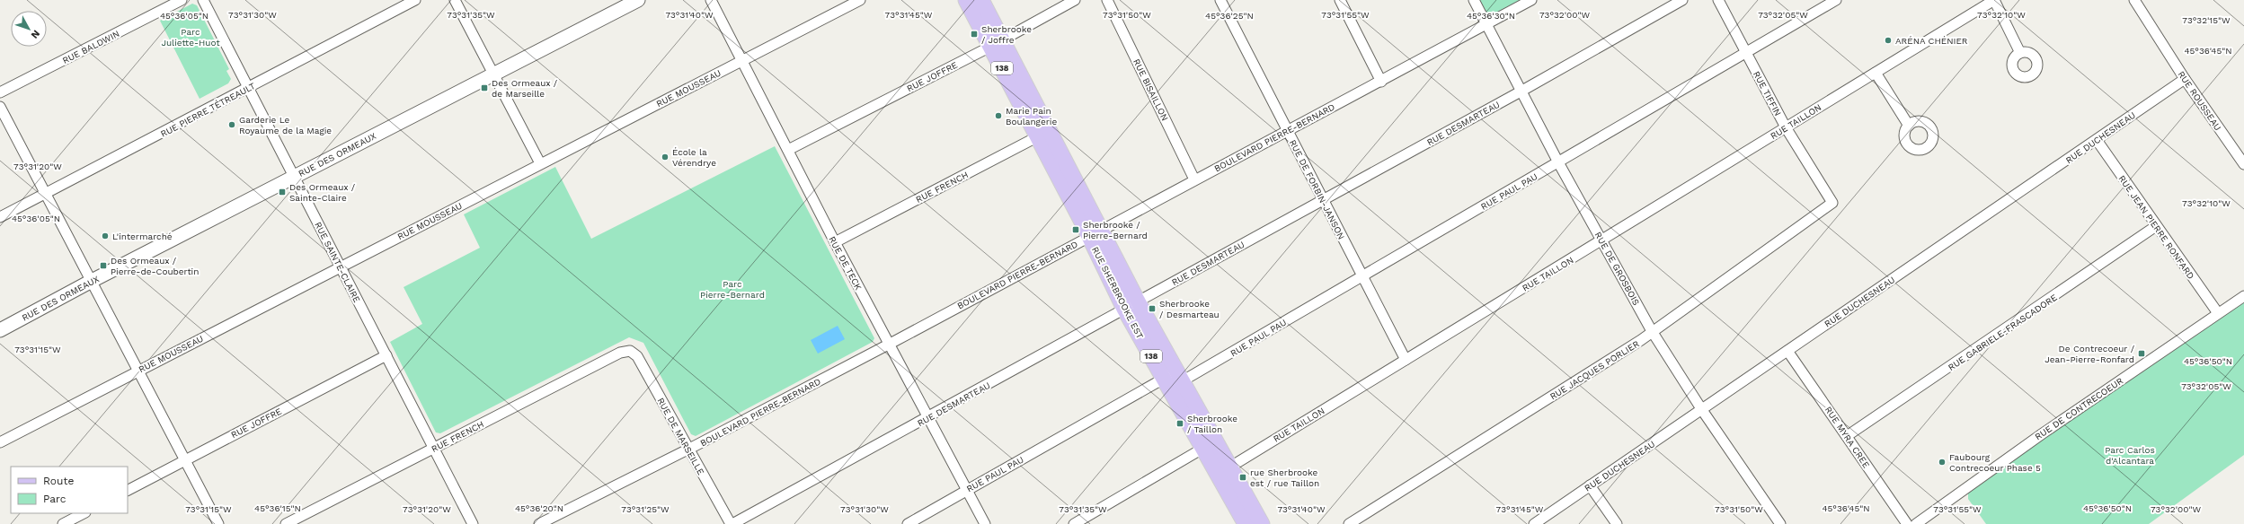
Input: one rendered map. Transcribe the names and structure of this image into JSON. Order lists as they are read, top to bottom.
{
  "streets": {
    "main road": ["138", "RUE SHERBROOKE EST"],
    "street": [
      "RUE BALDWIN",
      "RUE JOFFRE",
      "RUE MOUSSEAU",
      "RUE BISAILLON",
      "RUE TIFFIN",
      "RUE ROUSSEAU",
      "RUE PIERRE TÉTREAULT",
      "RUE TAILLON",
      "RUE DESMARTEAU",
      "BOULEVARD PIERRE-BERNARD",
      "RUE DUCHESNEAU",
      "RUE DES ORMEAUX",
      "RUE FRENCH",
      "RUE DE FORBIN-JANSON",
      "RUE PAUL PAU",
      "RUE JEAN PIERRE RONFARD",
      "RUE SAINTE-CLAIRE",
      "RUE DE TECK",
      "RUE DE GROSBOIS",
      "RUE GABRIELE-FRASCADORE",
      "RUE JACQUES PORLIER",
      "RUE DE CONTRECOEUR",
      "RUE DE MARSEILLE",
      "RUE MYRA CREE"
    ]
  },
  "crossings": [
    ["RUE JOFFRE", "RUE SAINTE-CLAIRE"],
    ["RUE JOFFRE", "RUE DE TECK"],
    ["RUE JOFFRE", "RUE SHERBROOKE EST"],
    ["RUE MOUSSEAU", "RUE SAINTE-CLAIRE"],
    ["RUE MOUSSEAU", "RUE DE TECK"],
    ["RUE BISAILLON", "BOULEVARD PIERRE-BERNARD"],
    ["RUE TIFFIN", "RUE TAILLON"],
    ["RUE TIFFIN", "RUE PAUL PAU"],
    ["RUE TIFFIN", "RUE JACQUES PORLIER"],
    ["RUE ROUSSEAU", "RUE DUCHESNEAU"],
    ["RUE PIERRE TÉTREAULT", "RUE SAINTE-CLAIRE"],
    ["RUE TAILLON", "RUE DE FORBIN-JANSON"],
    ["RUE TAILLON", "RUE DE GROSBOIS"],
    ["RUE TAILLON", "RUE SHERBROOKE EST"],
    ["RUE DESMARTEAU", "RUE DE FORBIN-JANSON"],
    ["RUE DESMARTEAU", "RUE DE TECK"],
    ["RUE DESMARTEAU", "RUE DE GROSBOIS"],
    ["RUE DESMARTEAU", "RUE SHERBROOKE EST"],
    ["RUE DESMARTEAU", "RUE DE MARSEILLE"],
    ["BOULEVARD PIERRE-BERNARD", "RUE DE FORBIN-JANSON"],
    ["BOULEVARD PIERRE-BERNARD", "RUE DE TECK"],
    ["BOULEVARD PIERRE-BERNARD", "RUE DE GROSBOIS"],
    ["BOULEVARD PIERRE-BERNARD", "RUE SHERBROOKE EST"],
    ["BOULEVARD PIERRE-BERNARD", "RUE DE MARSEILLE"],
    ["RUE DUCHESNEAU", "RUE JEAN PIERRE RONFARD"],
    ["RUE DUCHESNEAU", "RUE DE GROSBOIS"],
    ["RUE DUCHESNEAU", "RUE MYRA CREE"],
    ["RUE DES ORMEAUX", "RUE SAINTE-CLAIRE"],
    ["RUE FRENCH", "RUE SAINTE-CLAIRE"],
    ["RUE FRENCH", "RUE DE TECK"],
    ["RUE FRENCH", "RUE SHERBROOKE EST"],
    ["RUE FRENCH", "RUE DE MARSEILLE"],
    ["RUE DE FORBIN-JANSON", "RUE PAUL PAU"],
    ["RUE PAUL PAU", "RUE DE TECK"],
    ["RUE PAUL PAU", "RUE DE GROSBOIS"],
    ["RUE PAUL PAU", "RUE SHERBROOKE EST"],
    ["RUE JEAN PIERRE RONFARD", "RUE GABRIELE-FRASCADORE"],
    ["RUE JEAN PIERRE RONFARD", "RUE DE CONTRECOEUR"],
    ["RUE DE GROSBOIS", "RUE JACQUES PORLIER"],
    ["RUE GABRIELE-FRASCADORE", "RUE MYRA CREE"]
  ],
  "parks": ["Parc Juliette-Huot", "Parc Pierre-Bernard", "Parc Carlos d'Alcantara"],
  "places": {
    "transit": [
      "Sherbrooke / Joffre",
      "Des Ormeaux / de Marseille",
      "Des Ormeaux / Sainte-Claire",
      "Sherbrooke / Pierre-Bernard",
      "Des Ormeaux / Pierre-de-Coubertin",
      "Sherbrooke / Desmarteau",
      "De Contrecoeur / Jean-Pierre-Ronfard",
      "Sherbrooke / Taillon",
      "rue Sherbrooke est / rue Taillon"
    ],
    "other": [
      "ARÉNA CHÉNIER",
      "Marie Pain Boulangerie",
      "Garderie Le Royaume de la Magie",
      "École la Vérendrye",
      "L'intermarché",
      "Faubourg Contrecoeur Phase 5"
    ]
  },
  "legend": ["Route", "Parc"],
  "north": "bottom right",
  "coordinates": [
    "73°31'30\"W",
    "73°31'35\"W",
    "73°31'40\"W",
    "73°31'45\"W",
    "73°31'50\"W",
    "73°31'55\"W",
    "73°32'00\"W",
    "73°32'10\"W",
    "73°32'05\"W",
    "45°36'05\"N",
    "45°36'25\"N",
    "45°36'30\"N",
    "73°32'15\"W",
    "45°36'45\"N",
    "73°31'20\"W",
    "73°31'15\"W",
    "45°36'50\"N",
    "45°36'15\"N",
    "45°36'20\"N",
    "73°31'25\"W"
  ]
}
